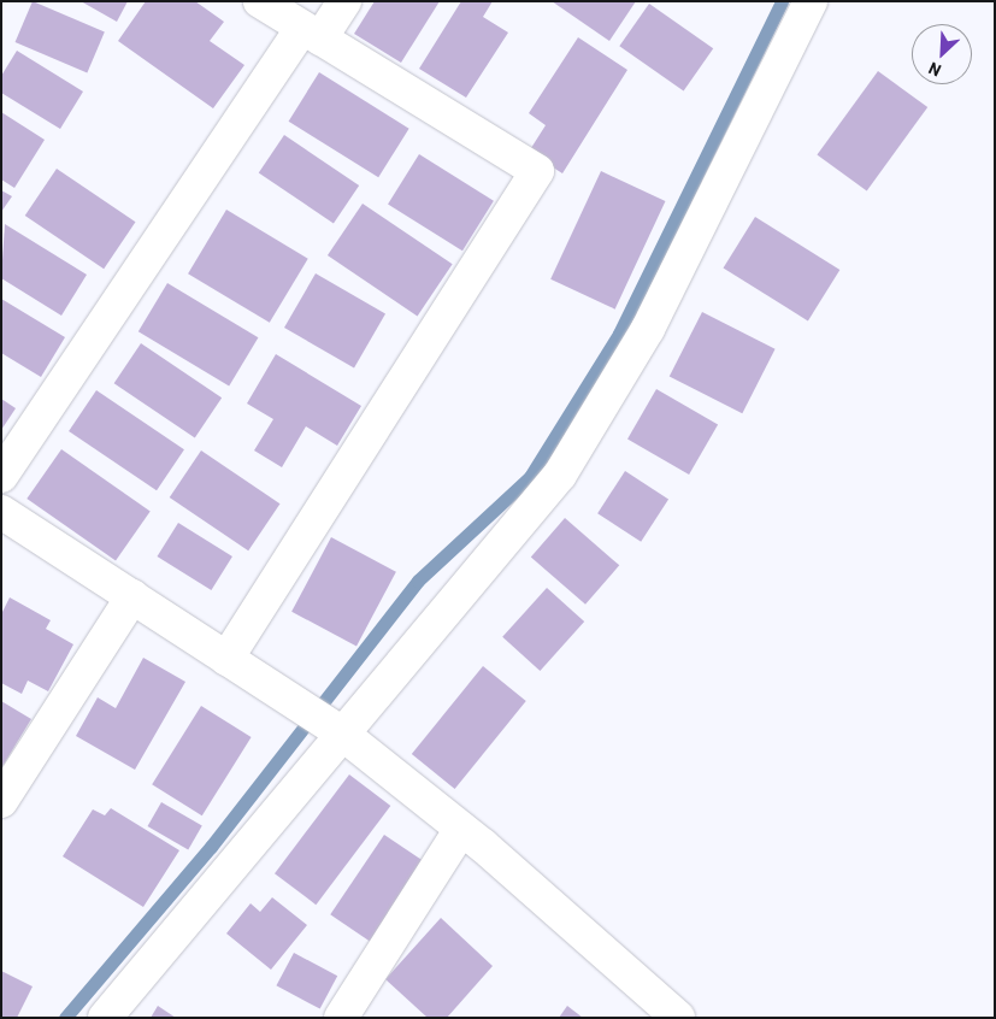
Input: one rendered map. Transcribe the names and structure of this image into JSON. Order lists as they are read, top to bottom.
{
  "north": "bottom left"
}
